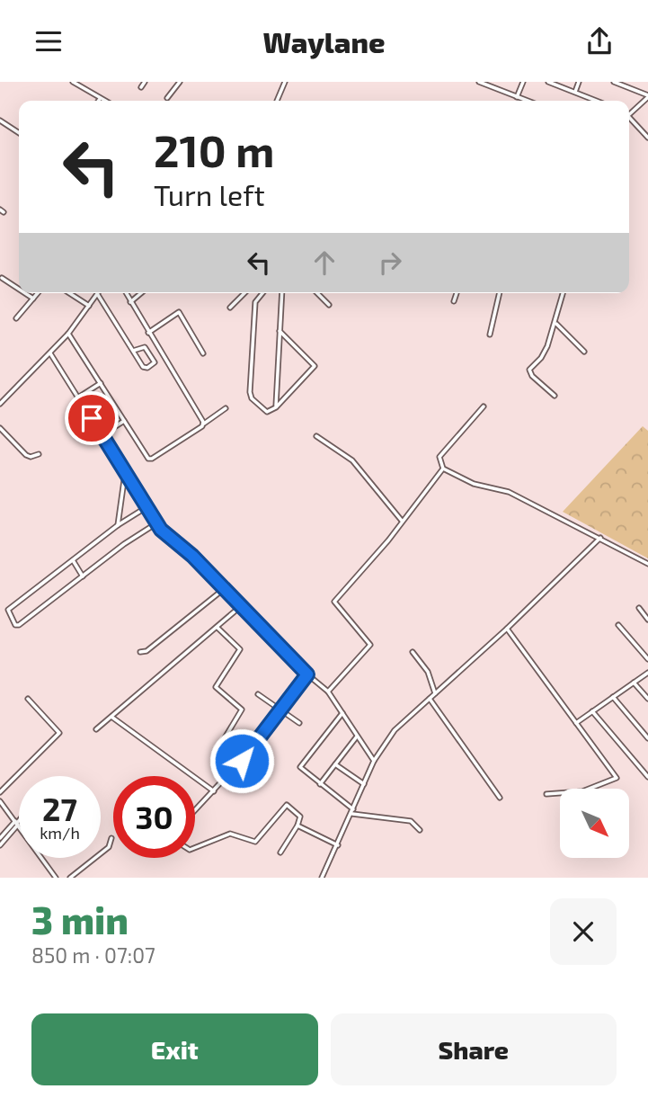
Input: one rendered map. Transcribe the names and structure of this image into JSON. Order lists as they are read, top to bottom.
{
  "north": "bottom right",
  "page": {
    "header": "Waylane",
    "turn": ["210 m", "Turn left"],
    "speed": "27 km/h",
    "limit": "30",
    "heading": ["3 min", "850 m · 07:07"],
    "buttons": ["Exit", "Share"]
  }
}
